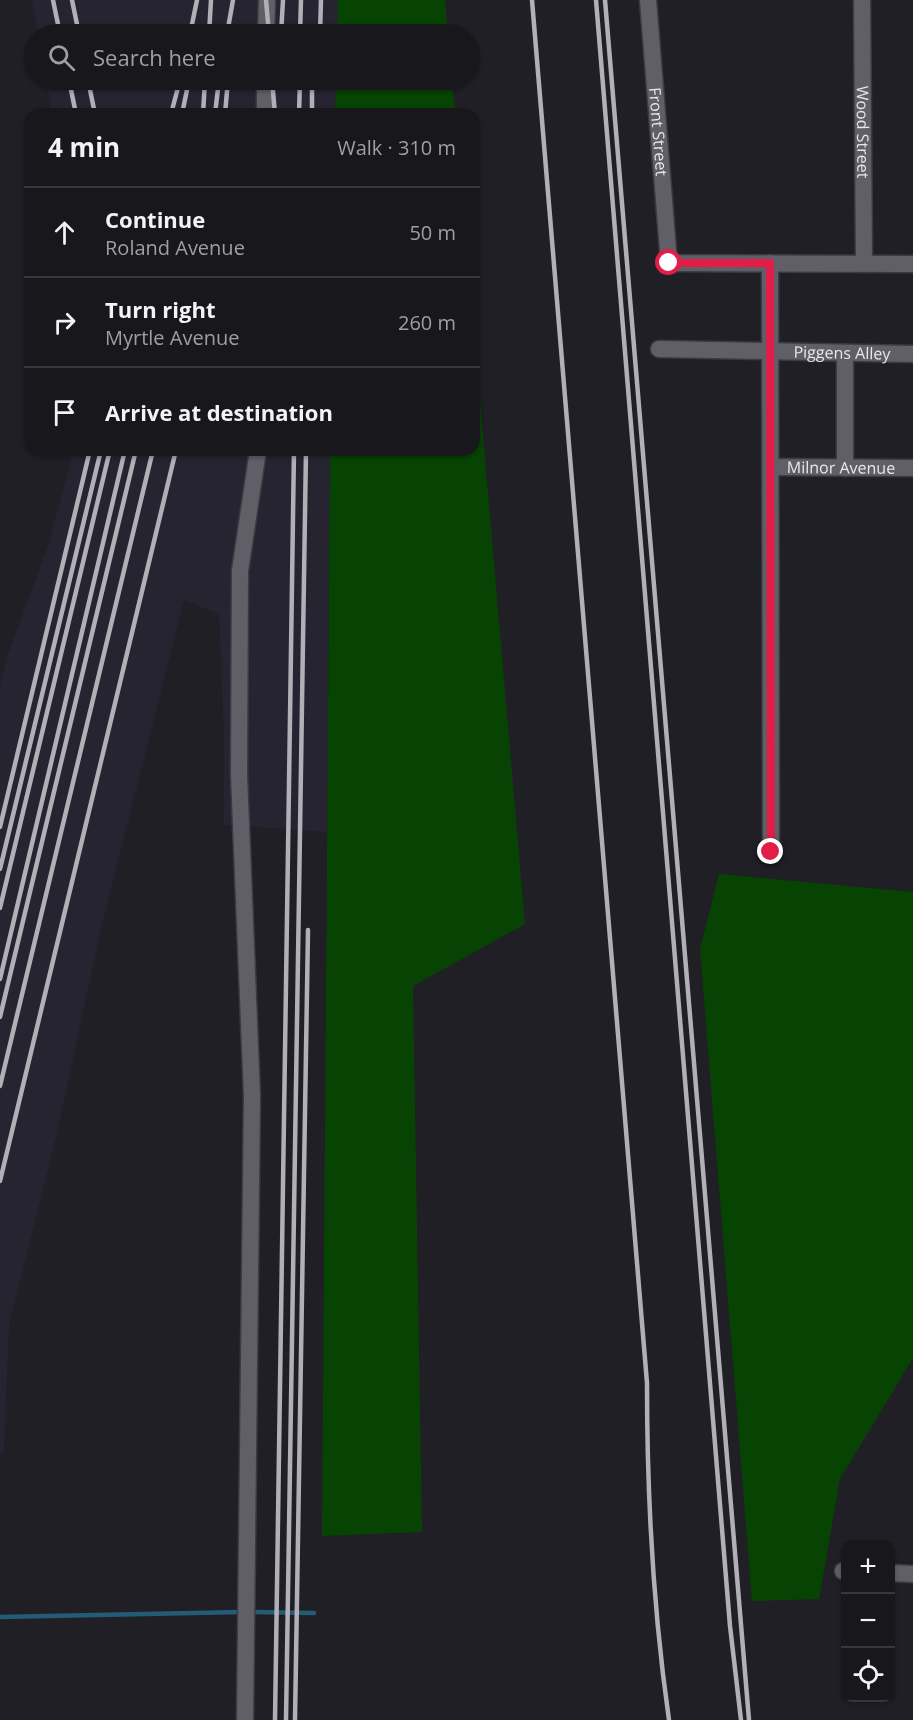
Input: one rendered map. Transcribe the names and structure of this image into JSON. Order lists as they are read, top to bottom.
{
  "streets": {
    "street": [
      "Front Street",
      "Wood Street",
      "Piggens Alley",
      "Milnor Avenue"
    ]
  },
  "page": {
    "search": "Search here",
    "heading": ["4 min", "Walk · 310 m"],
    "list": [
      ["Continue", "Roland Avenue", "50 m"],
      ["Turn right", "Myrtle Avenue", "260 m"],
      "Arrive at destination"
    ],
    "map_buttons": ["+", "−"]
  }
}
